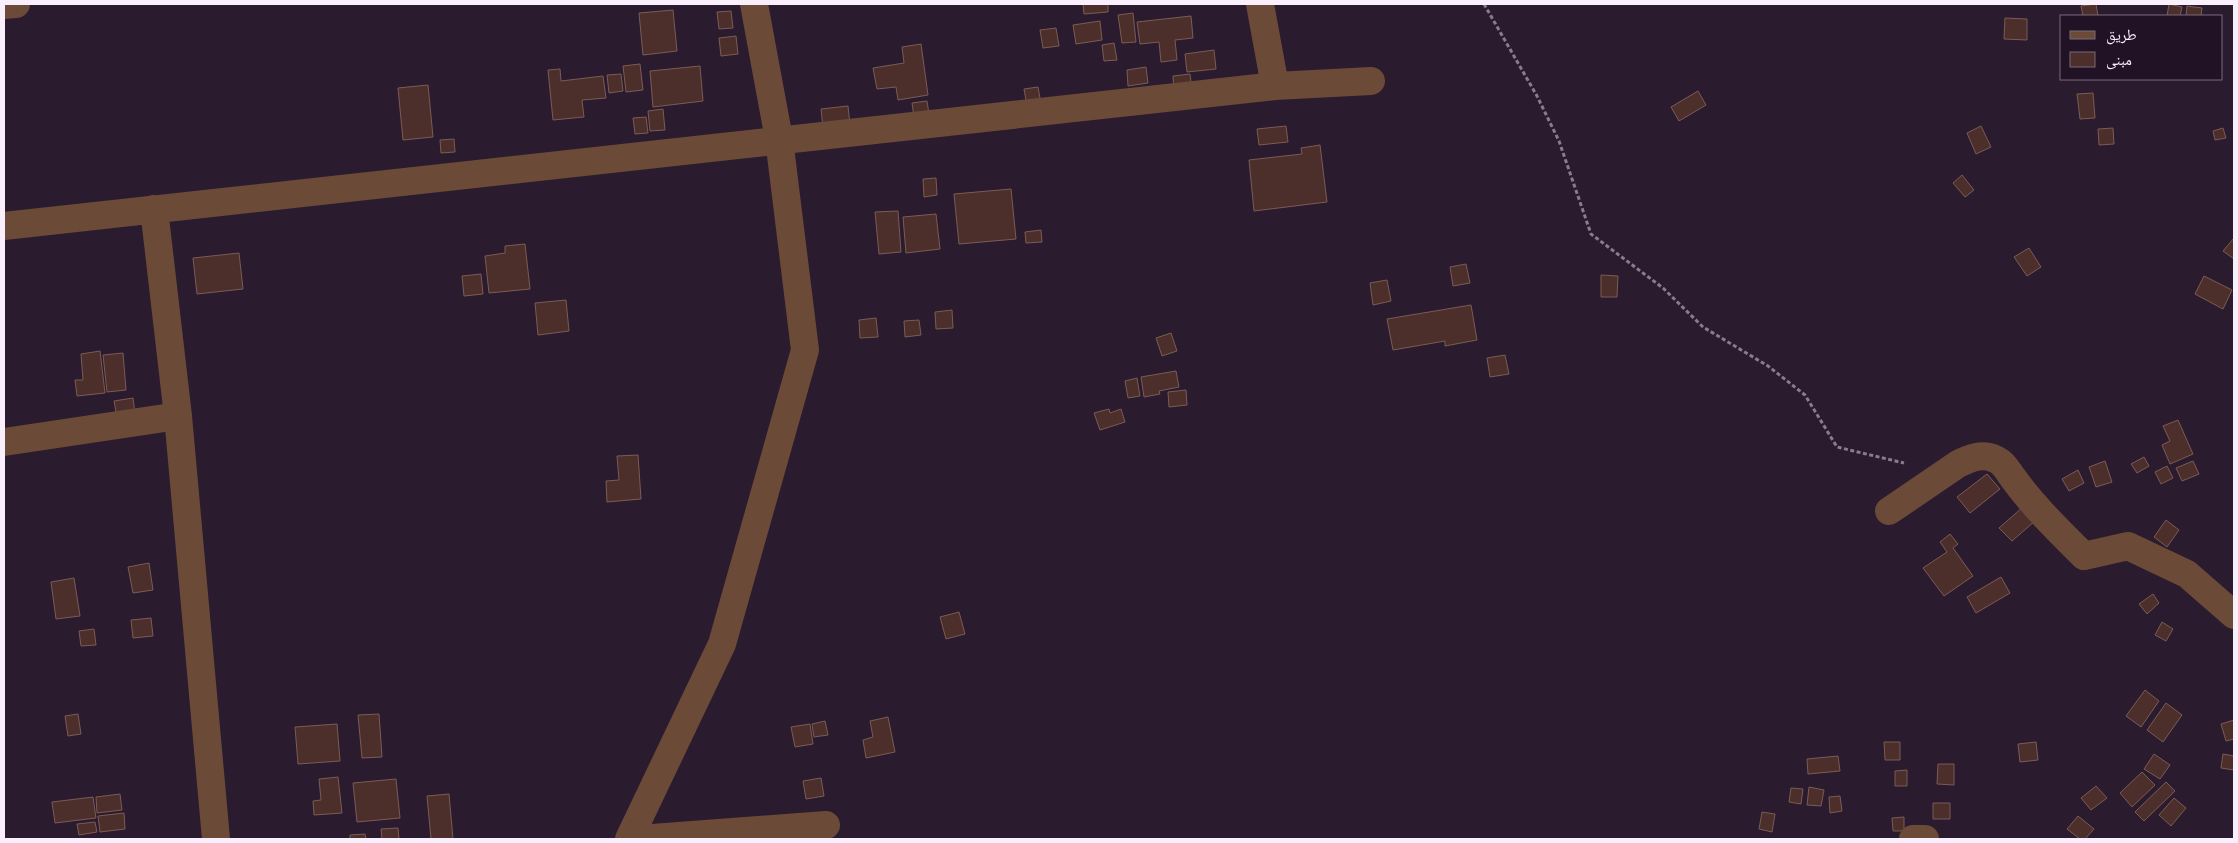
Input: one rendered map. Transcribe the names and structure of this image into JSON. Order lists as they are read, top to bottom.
{
  "legend": ["طريق", "مبنى"]
}
